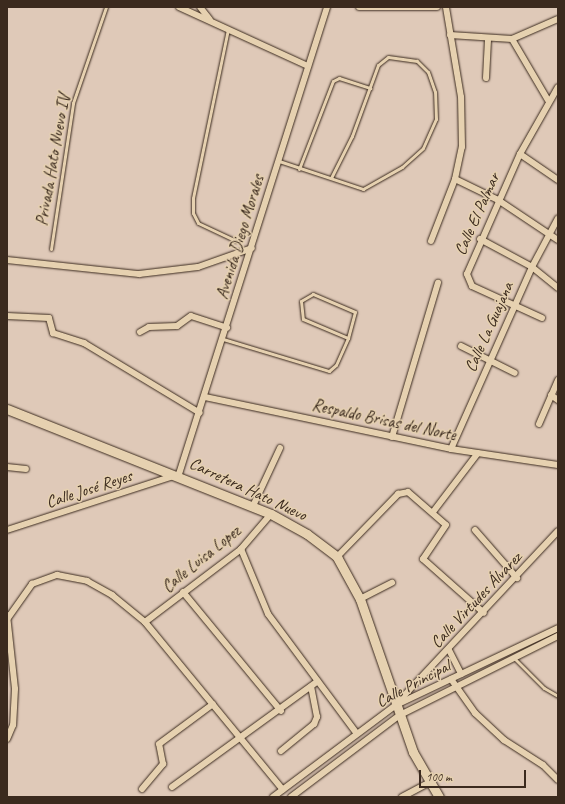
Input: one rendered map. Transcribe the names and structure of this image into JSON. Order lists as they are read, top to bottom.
{
  "streets": {
    "main road": ["Carretera Hato Nuevo"],
    "street": [
      "Calle El Palmar",
      "Avenida Diego Morales",
      "Calle La Guajana",
      "Respaldo Brisas del Norte",
      "Calle José Reyes",
      "Calle Luisa Lopez",
      "Calle Virtudes Álvarez",
      "Calle Principal"
    ],
    "lane": ["Privada Hato Nuevo IV"]
  },
  "crossings": [
    ["Calle El Palmar", "Calle La Guajana"],
    ["Avenida Diego Morales", "Respaldo Brisas del Norte"],
    ["Avenida Diego Morales", "Calle José Reyes"],
    ["Avenida Diego Morales", "Carretera Hato Nuevo"],
    ["Calle La Guajana", "Respaldo Brisas del Norte"],
    ["Calle José Reyes", "Carretera Hato Nuevo"],
    ["Carretera Hato Nuevo", "Calle Luisa Lopez"],
    ["Carretera Hato Nuevo", "Calle Virtudes Álvarez"],
    ["Carretera Hato Nuevo", "Calle Principal"],
    ["Calle Virtudes Álvarez", "Calle Principal"]
  ],
  "scale_bar": "100 m"
}
